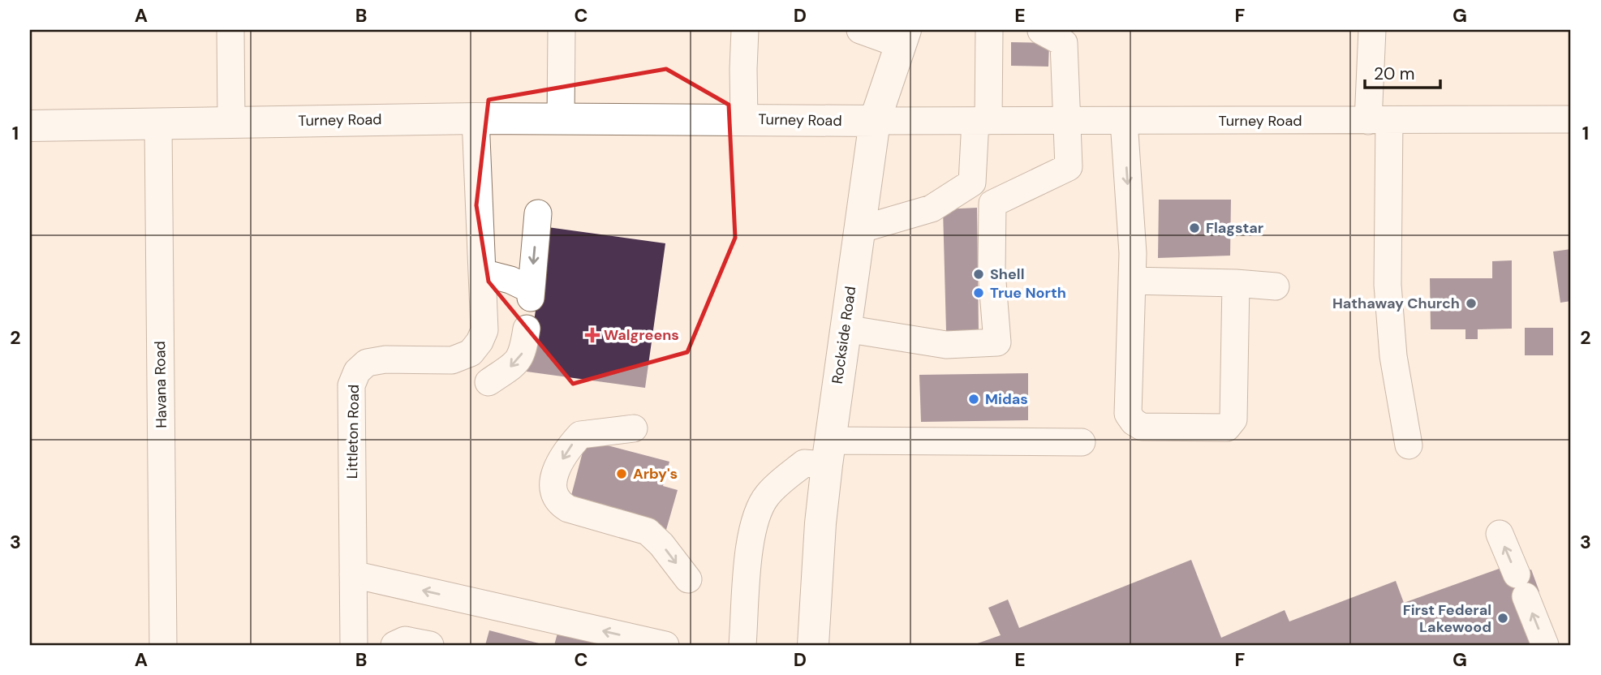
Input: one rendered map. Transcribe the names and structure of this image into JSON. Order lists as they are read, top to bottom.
{
  "streets": {
    "main road": ["Turney Road", "Rockside Road"],
    "street": ["Havana Road", "Littleton Road"]
  },
  "crossings": [
    ["Turney Road", "Rockside Road"],
    ["Turney Road", "Havana Road"],
    ["Turney Road", "Littleton Road"]
  ],
  "places": {
    "other": [
      "Flagstar",
      "Shell",
      "True North",
      "Hathaway Church",
      "Midas",
      "Arby's",
      "First Federal Lakewood"
    ],
    "health": ["Walgreens"]
  },
  "scale_bar": "20 m",
  "grid": {
    "columns": [
      "A",
      "B",
      "C",
      "D",
      "E",
      "F",
      "G"
    ],
    "rows": ["1", "2", "3"]
  }
}
